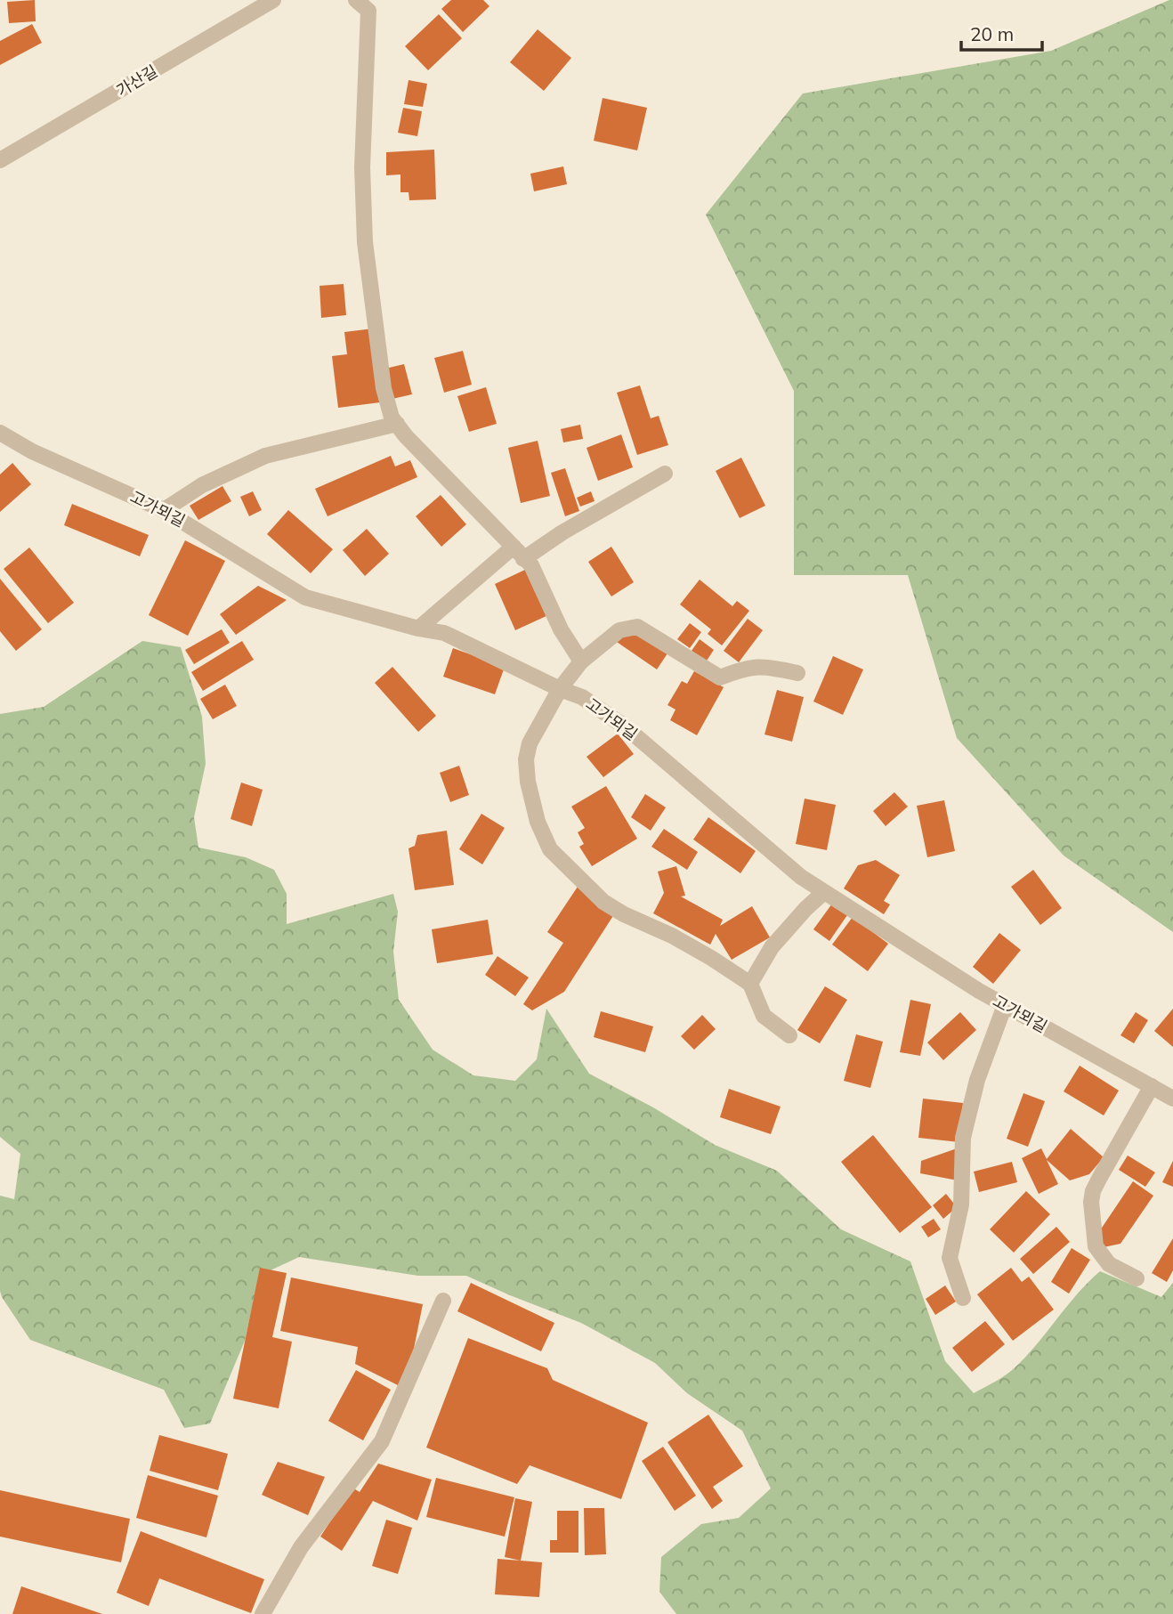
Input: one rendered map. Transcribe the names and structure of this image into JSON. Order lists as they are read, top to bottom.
{
  "streets": {
    "street": ["가산길", "고가뫼길"]
  },
  "scale_bar": "20 m"
}
